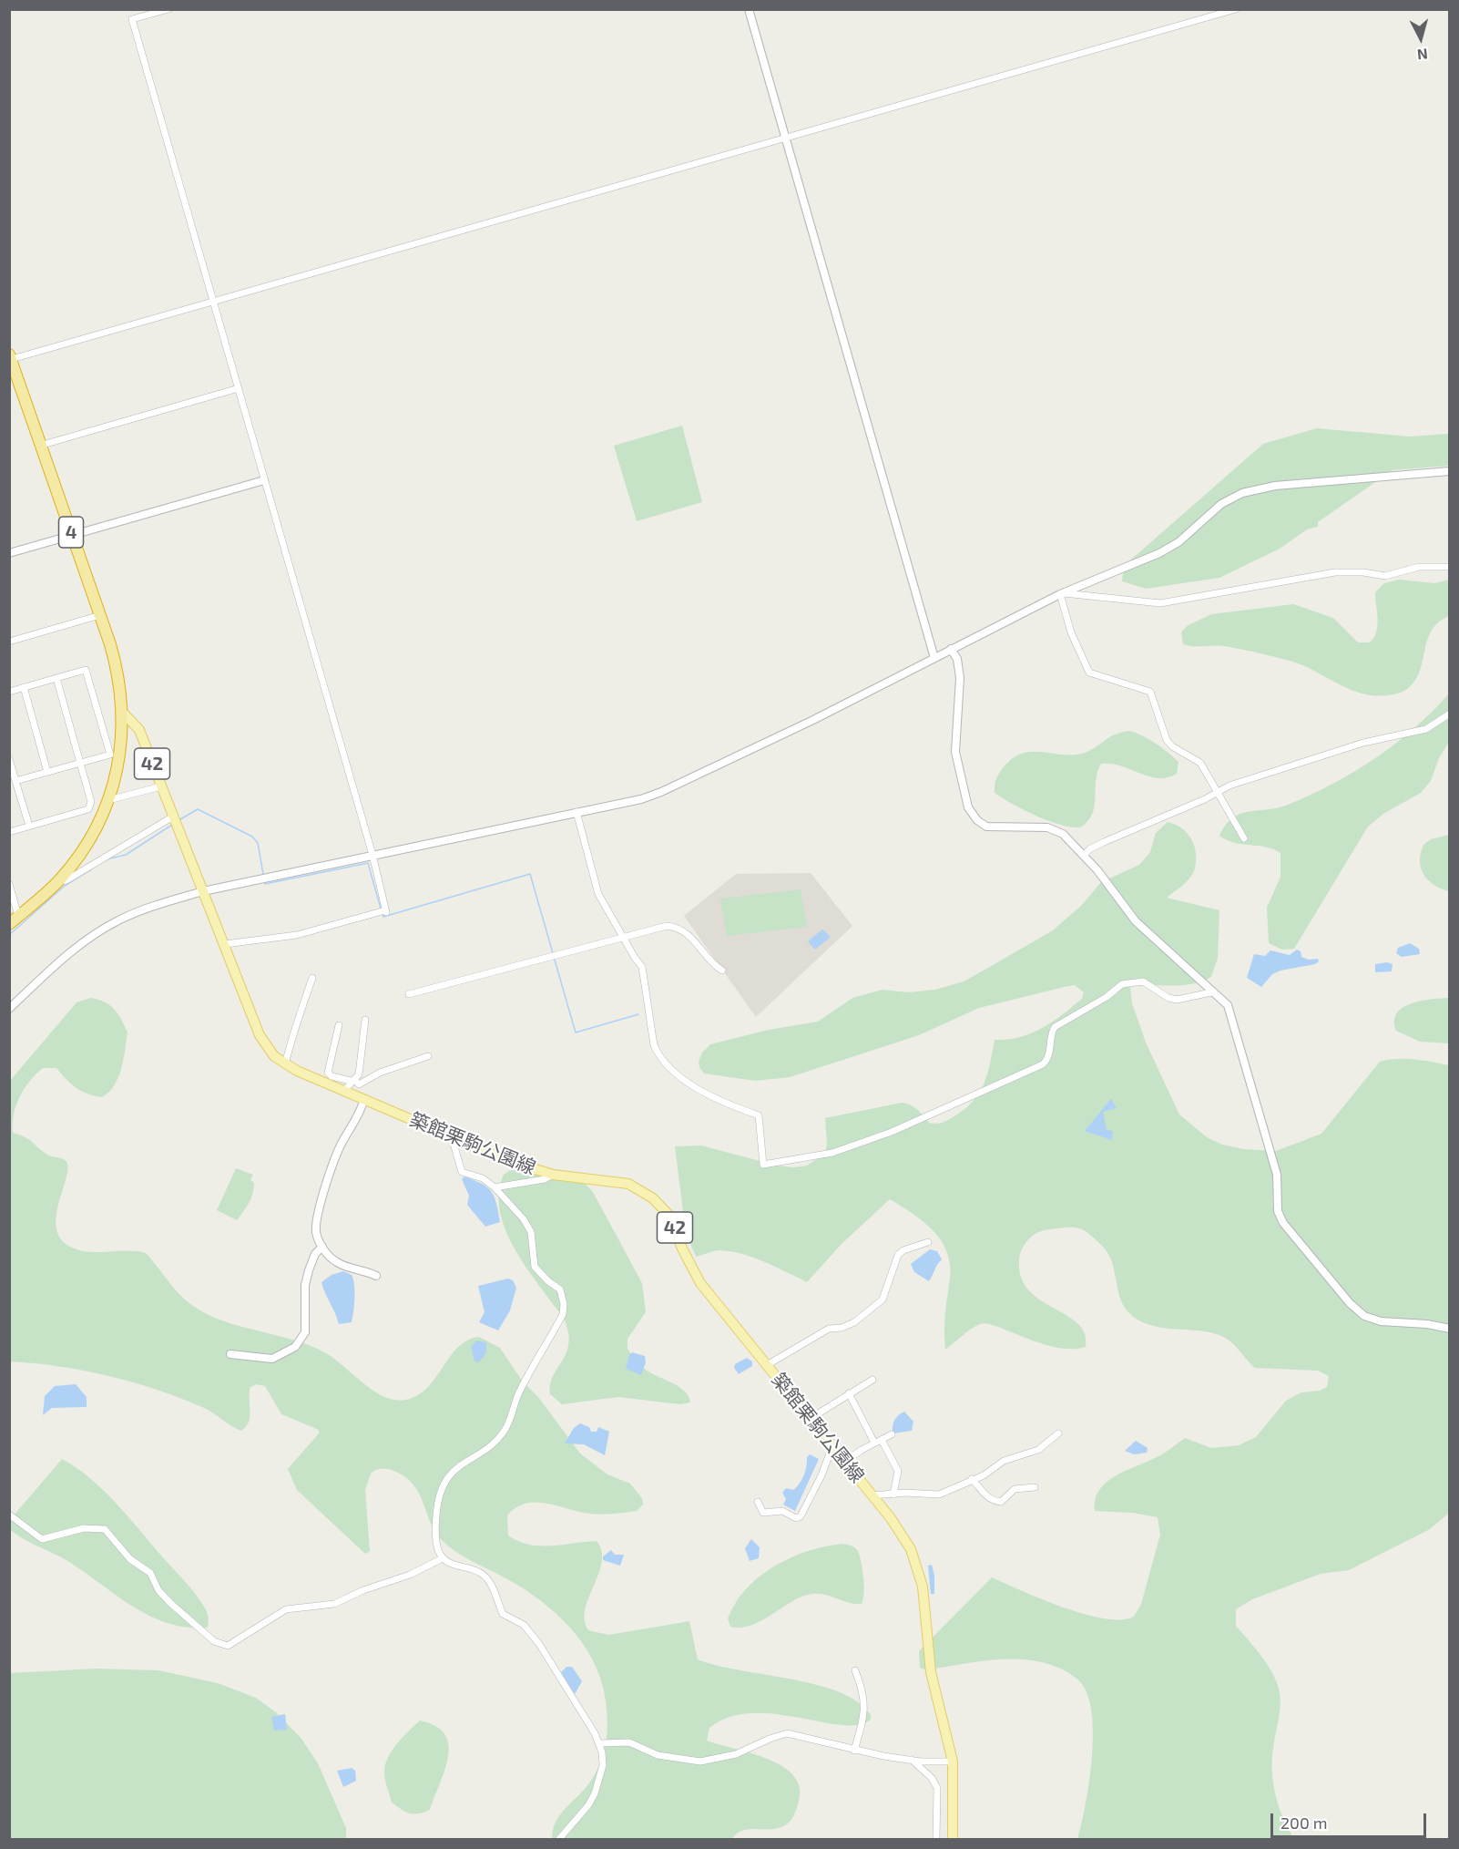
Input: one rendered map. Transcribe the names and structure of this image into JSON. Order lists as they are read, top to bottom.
{
  "streets": {
    "highway": ["4"],
    "main road": ["42", "築館栗駒公園線"]
  },
  "crossings": [
    ["4", "築館栗駒公園線"]
  ],
  "scale_bar": "200 m",
  "north": "bottom"
}
